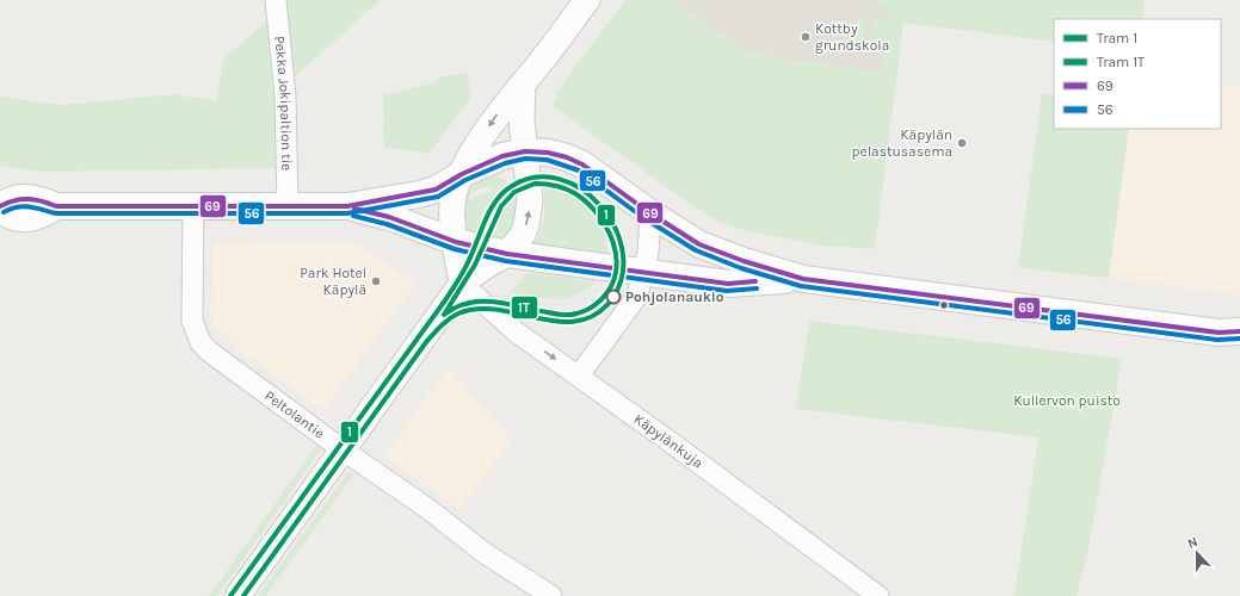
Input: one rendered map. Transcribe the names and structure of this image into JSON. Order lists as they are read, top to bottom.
{
  "streets": {
    "street": ["Pekka Jokipaltion tie", "Peltolantie", "Käpylänkuja"]
  },
  "parks": ["Kullervon puisto"],
  "places": [
    "Kottby grundskola",
    "Käpylän pelastusasema",
    "Park Hotel Käpylä",
    "Pohjolanaukio"
  ],
  "lines": [
    "transit line 69",
    "transit line 56",
    "tram line 1",
    "tram line 1T"
  ],
  "legend": [
    "Tram 1",
    "Tram 1T",
    "69",
    "56"
  ],
  "north": "top"
}
